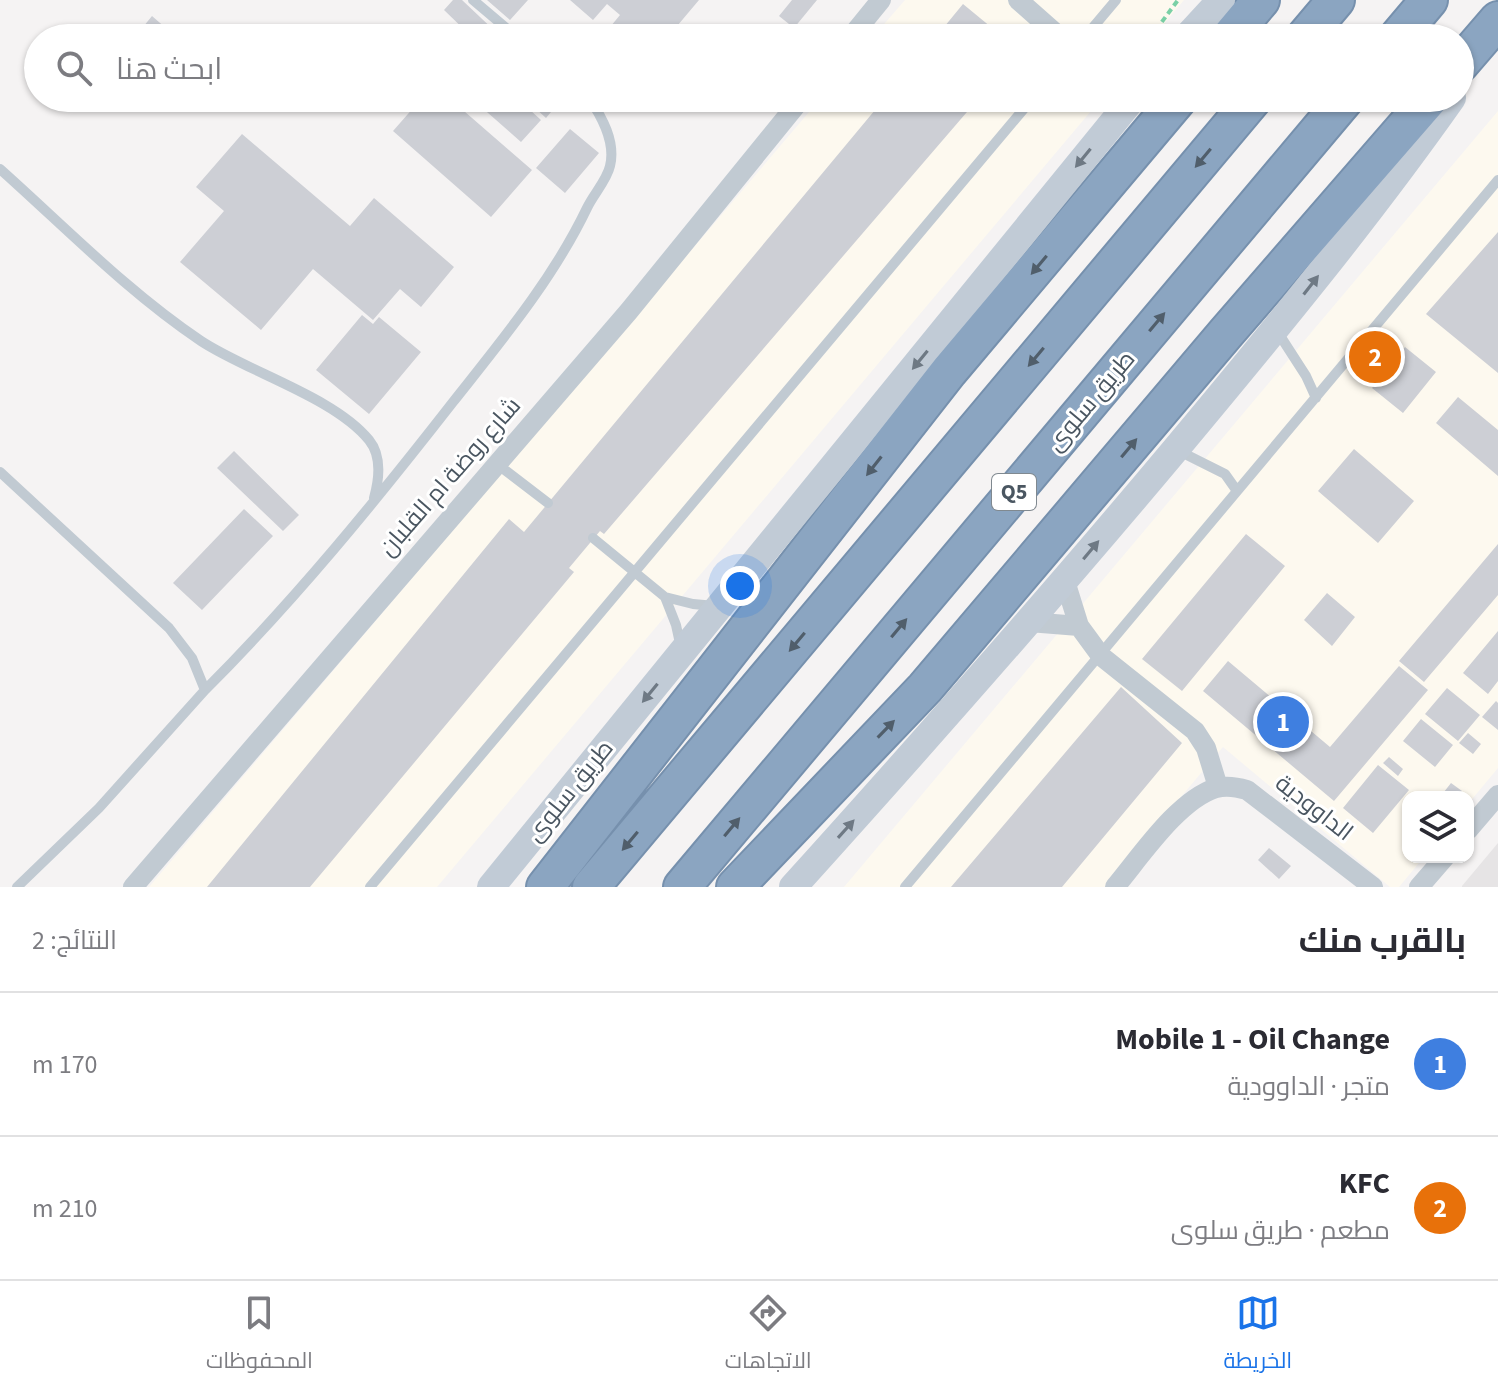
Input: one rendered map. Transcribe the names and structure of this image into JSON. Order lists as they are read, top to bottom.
{
  "streets": {
    "highway": ["طريق سلوى", "Q5"],
    "street": ["شارع روضة ام القلبان", "الداوودية"]
  },
  "page": {
    "search": "ابحث هنا",
    "pins": ["2", "1"],
    "heading": ["بالقرب منك", "النتائج: 2"],
    "list": [
      {
        "mark": "1",
        "name": "Mobile 1 - Oil Change",
        "note": "متجر · الداوودية",
        "value": "170 m"
      },
      {
        "mark": "2",
        "name": "KFC",
        "note": "مطعم · طريق سلوى",
        "value": "210 m"
      }
    ],
    "nav": ["الخريطة", "الاتجاهات", "المحفوظات"]
  }
}
